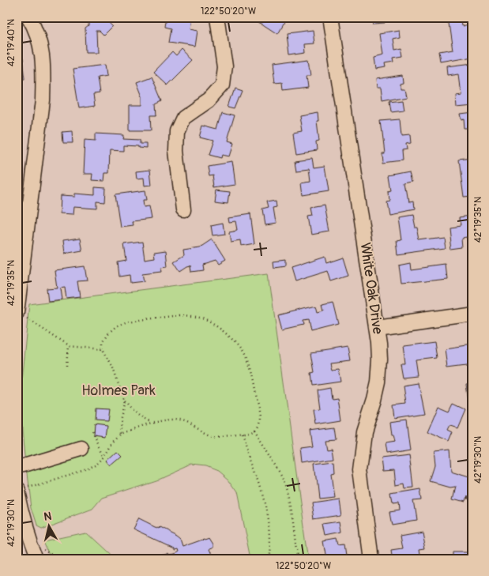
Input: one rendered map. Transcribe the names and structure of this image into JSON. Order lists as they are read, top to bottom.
{
  "streets": {
    "street": ["White Oak Drive"]
  },
  "parks": ["Holmes Park"],
  "north": "top",
  "coordinates": [
    "122°50'20\"W",
    "42°19'40\"N",
    "42°19'35\"N",
    "42°19'30\"N"
  ]
}
